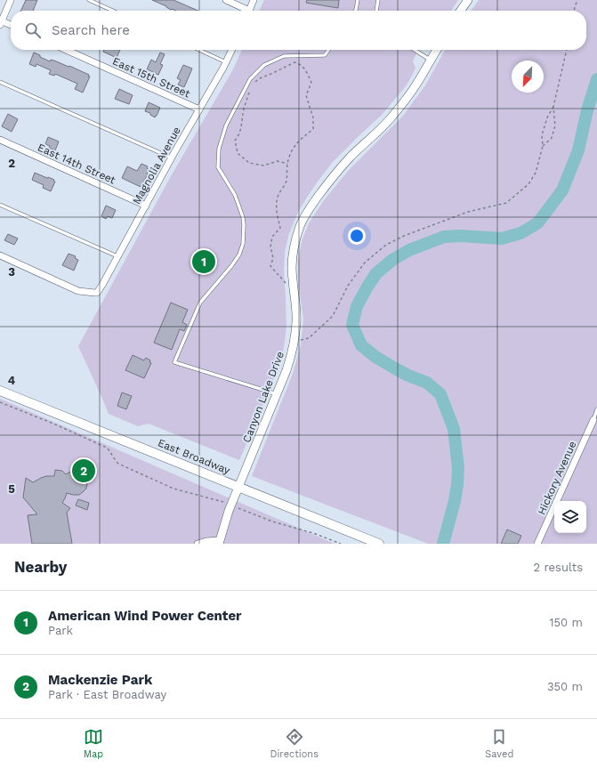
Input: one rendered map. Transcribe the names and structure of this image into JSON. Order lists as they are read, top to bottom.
{
  "streets": {
    "main road": ["East Broadway"],
    "street": [
      "East 15th Street",
      "East 14th Street",
      "Magnolia Avenue",
      "Canyon Lake Drive",
      "Hickory Avenue"
    ]
  },
  "crossings": [
    ["East 15th Street", "Magnolia Avenue"],
    ["East 14th Street", "Magnolia Avenue"],
    ["Canyon Lake Drive", "East Broadway"]
  ],
  "north": "bottom left",
  "page": {
    "search": "Search here",
    "pins": ["1", "2"],
    "heading": ["Nearby", "2 results"],
    "list": [
      {
        "mark": "1",
        "name": "American Wind Power Center",
        "note": "Park",
        "value": "150 m"
      },
      {
        "mark": "2",
        "name": "Mackenzie Park",
        "note": "Park · East Broadway",
        "value": "350 m"
      }
    ],
    "nav": ["Map", "Directions", "Saved"]
  },
  "grid": {
    "rows": [
      "2",
      "3",
      "4",
      "5"
    ]
  }
}
